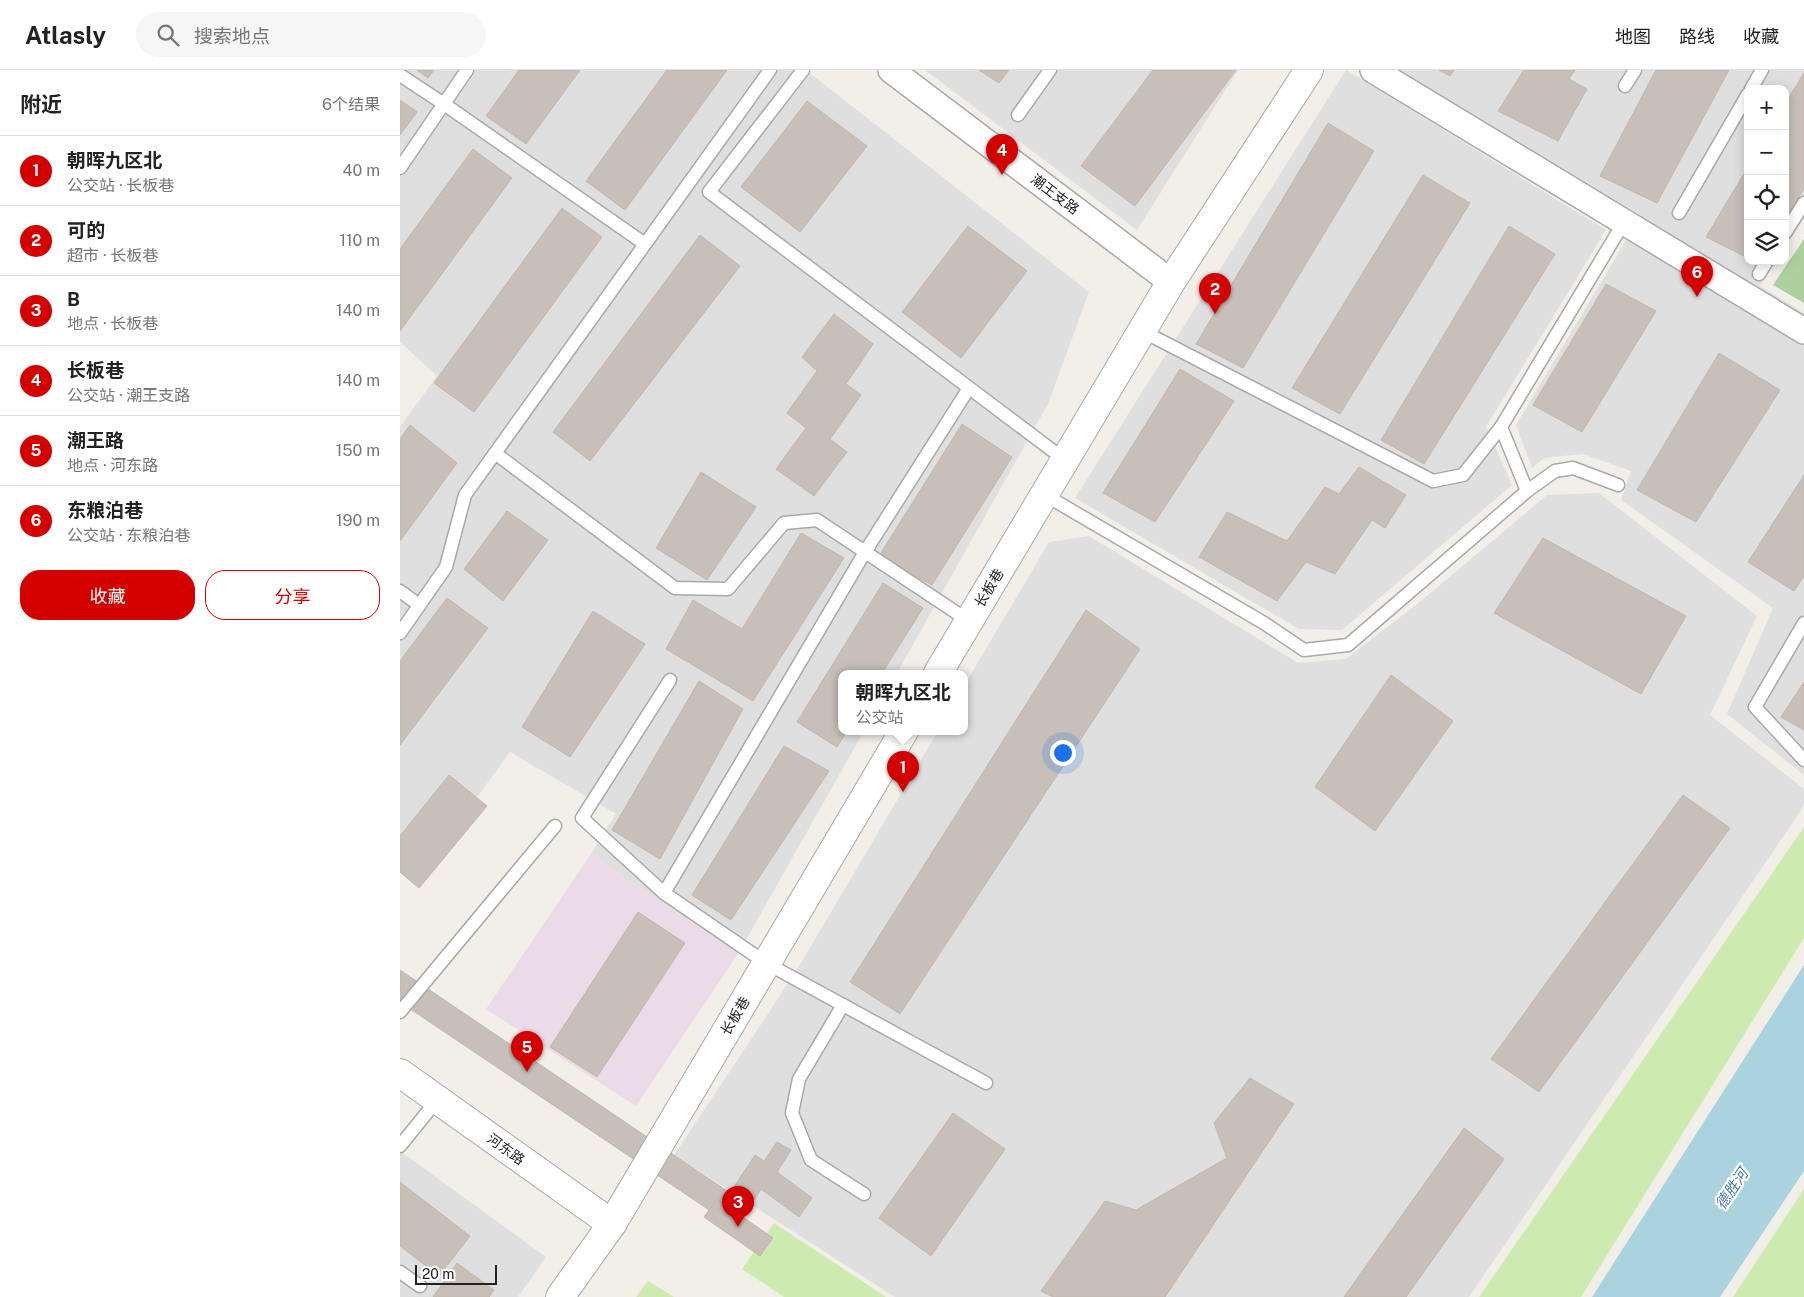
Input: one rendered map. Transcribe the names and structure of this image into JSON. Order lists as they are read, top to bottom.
{
  "streets": {
    "street": ["潮王支路", "长板巷", "河东路"]
  },
  "crossings": [
    ["潮王支路", "长板巷"],
    ["长板巷", "河东路"]
  ],
  "water": ["德胜河"],
  "scale_bar": "20 m",
  "page": {
    "header": "Atlasly",
    "search": "搜索地点",
    "nav": ["地图", "路线", "收藏"],
    "heading": ["附近", "6个结果"],
    "map_buttons": ["+", "−"],
    "pins": [
      "4",
      "6",
      "2",
      "1",
      "5",
      "3"
    ],
    "list": [
      {
        "mark": "1",
        "name": "朝晖九区北",
        "note": "公交站 · 长板巷",
        "value": "40 m"
      },
      {
        "mark": "2",
        "name": "可的",
        "note": "超市 · 长板巷",
        "value": "110 m"
      },
      {
        "mark": "3",
        "name": "B",
        "note": "地点 · 长板巷",
        "value": "140 m"
      },
      {
        "mark": "4",
        "name": "长板巷",
        "note": "公交站 · 潮王支路",
        "value": "140 m"
      },
      {
        "mark": "5",
        "name": "潮王路",
        "note": "地点 · 河东路",
        "value": "150 m"
      },
      {
        "mark": "6",
        "name": "东粮泊巷",
        "note": "公交站 · 东粮泊巷",
        "value": "190 m"
      }
    ],
    "buttons": ["收藏", "分享"],
    "popup": ["朝晖九区北", "公交站"],
    "scale": "20 m"
  }
}
